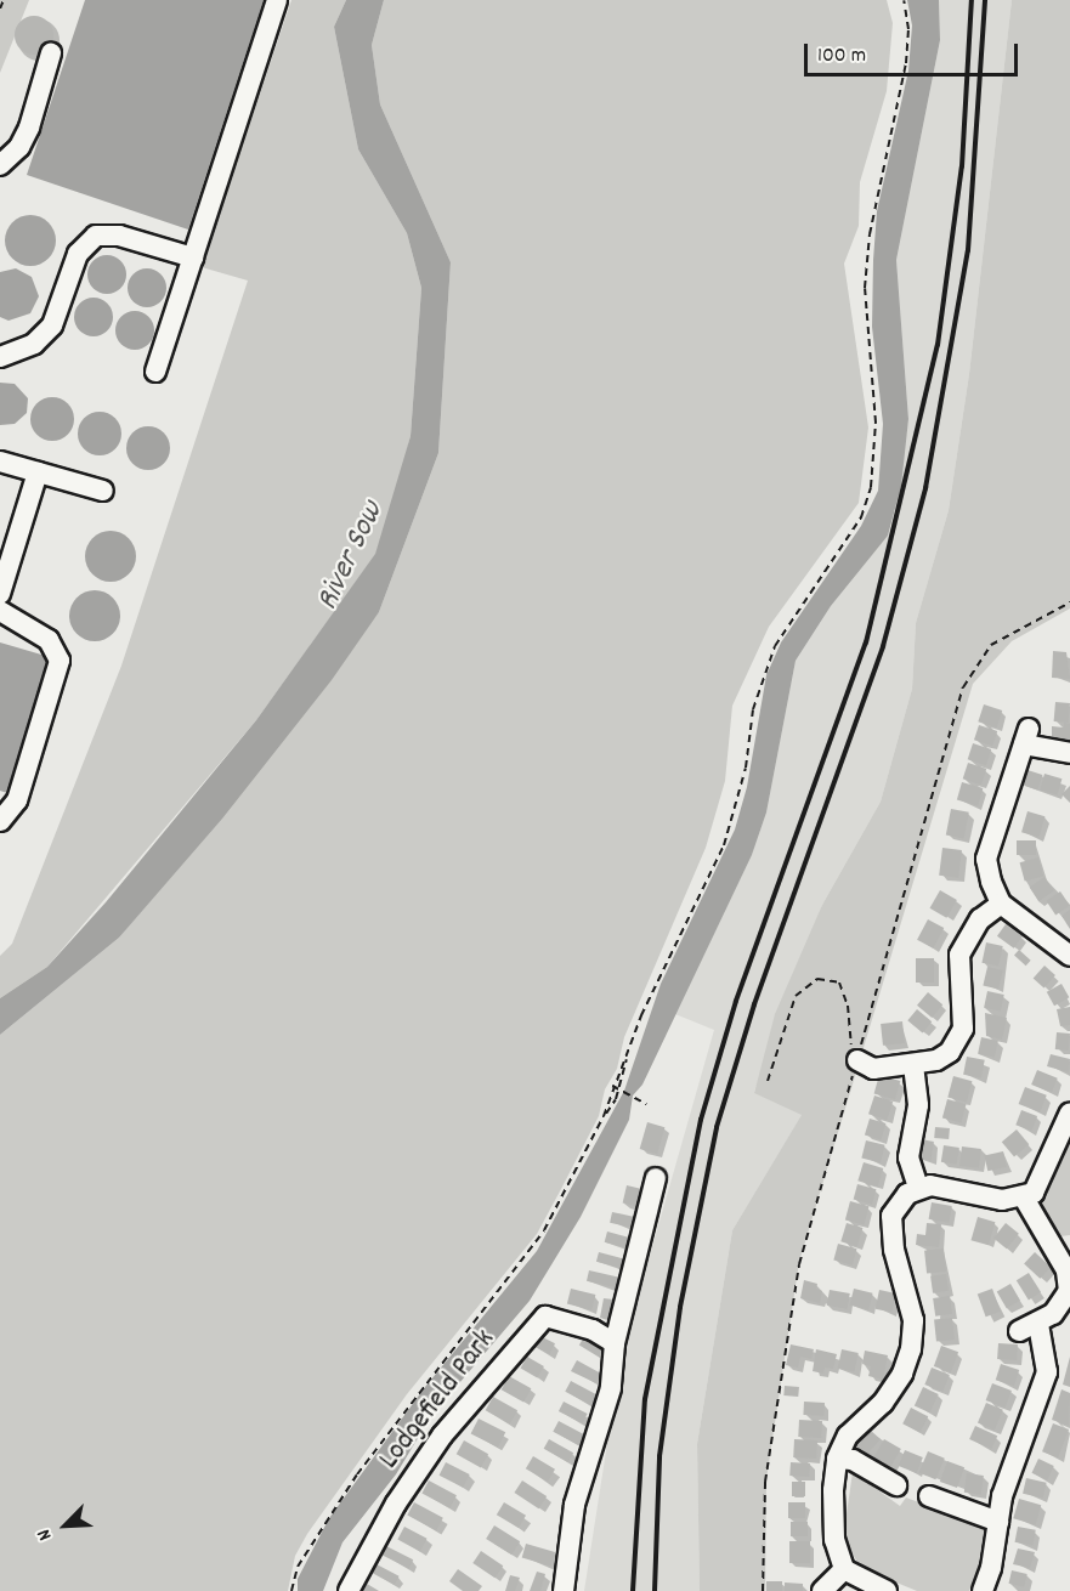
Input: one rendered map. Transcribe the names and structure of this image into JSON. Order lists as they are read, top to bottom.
{
  "streets": {
    "street": ["Lodgefield Park"]
  },
  "water": ["River Sow"],
  "scale_bar": "100 m",
  "north": "bottom left"
}
